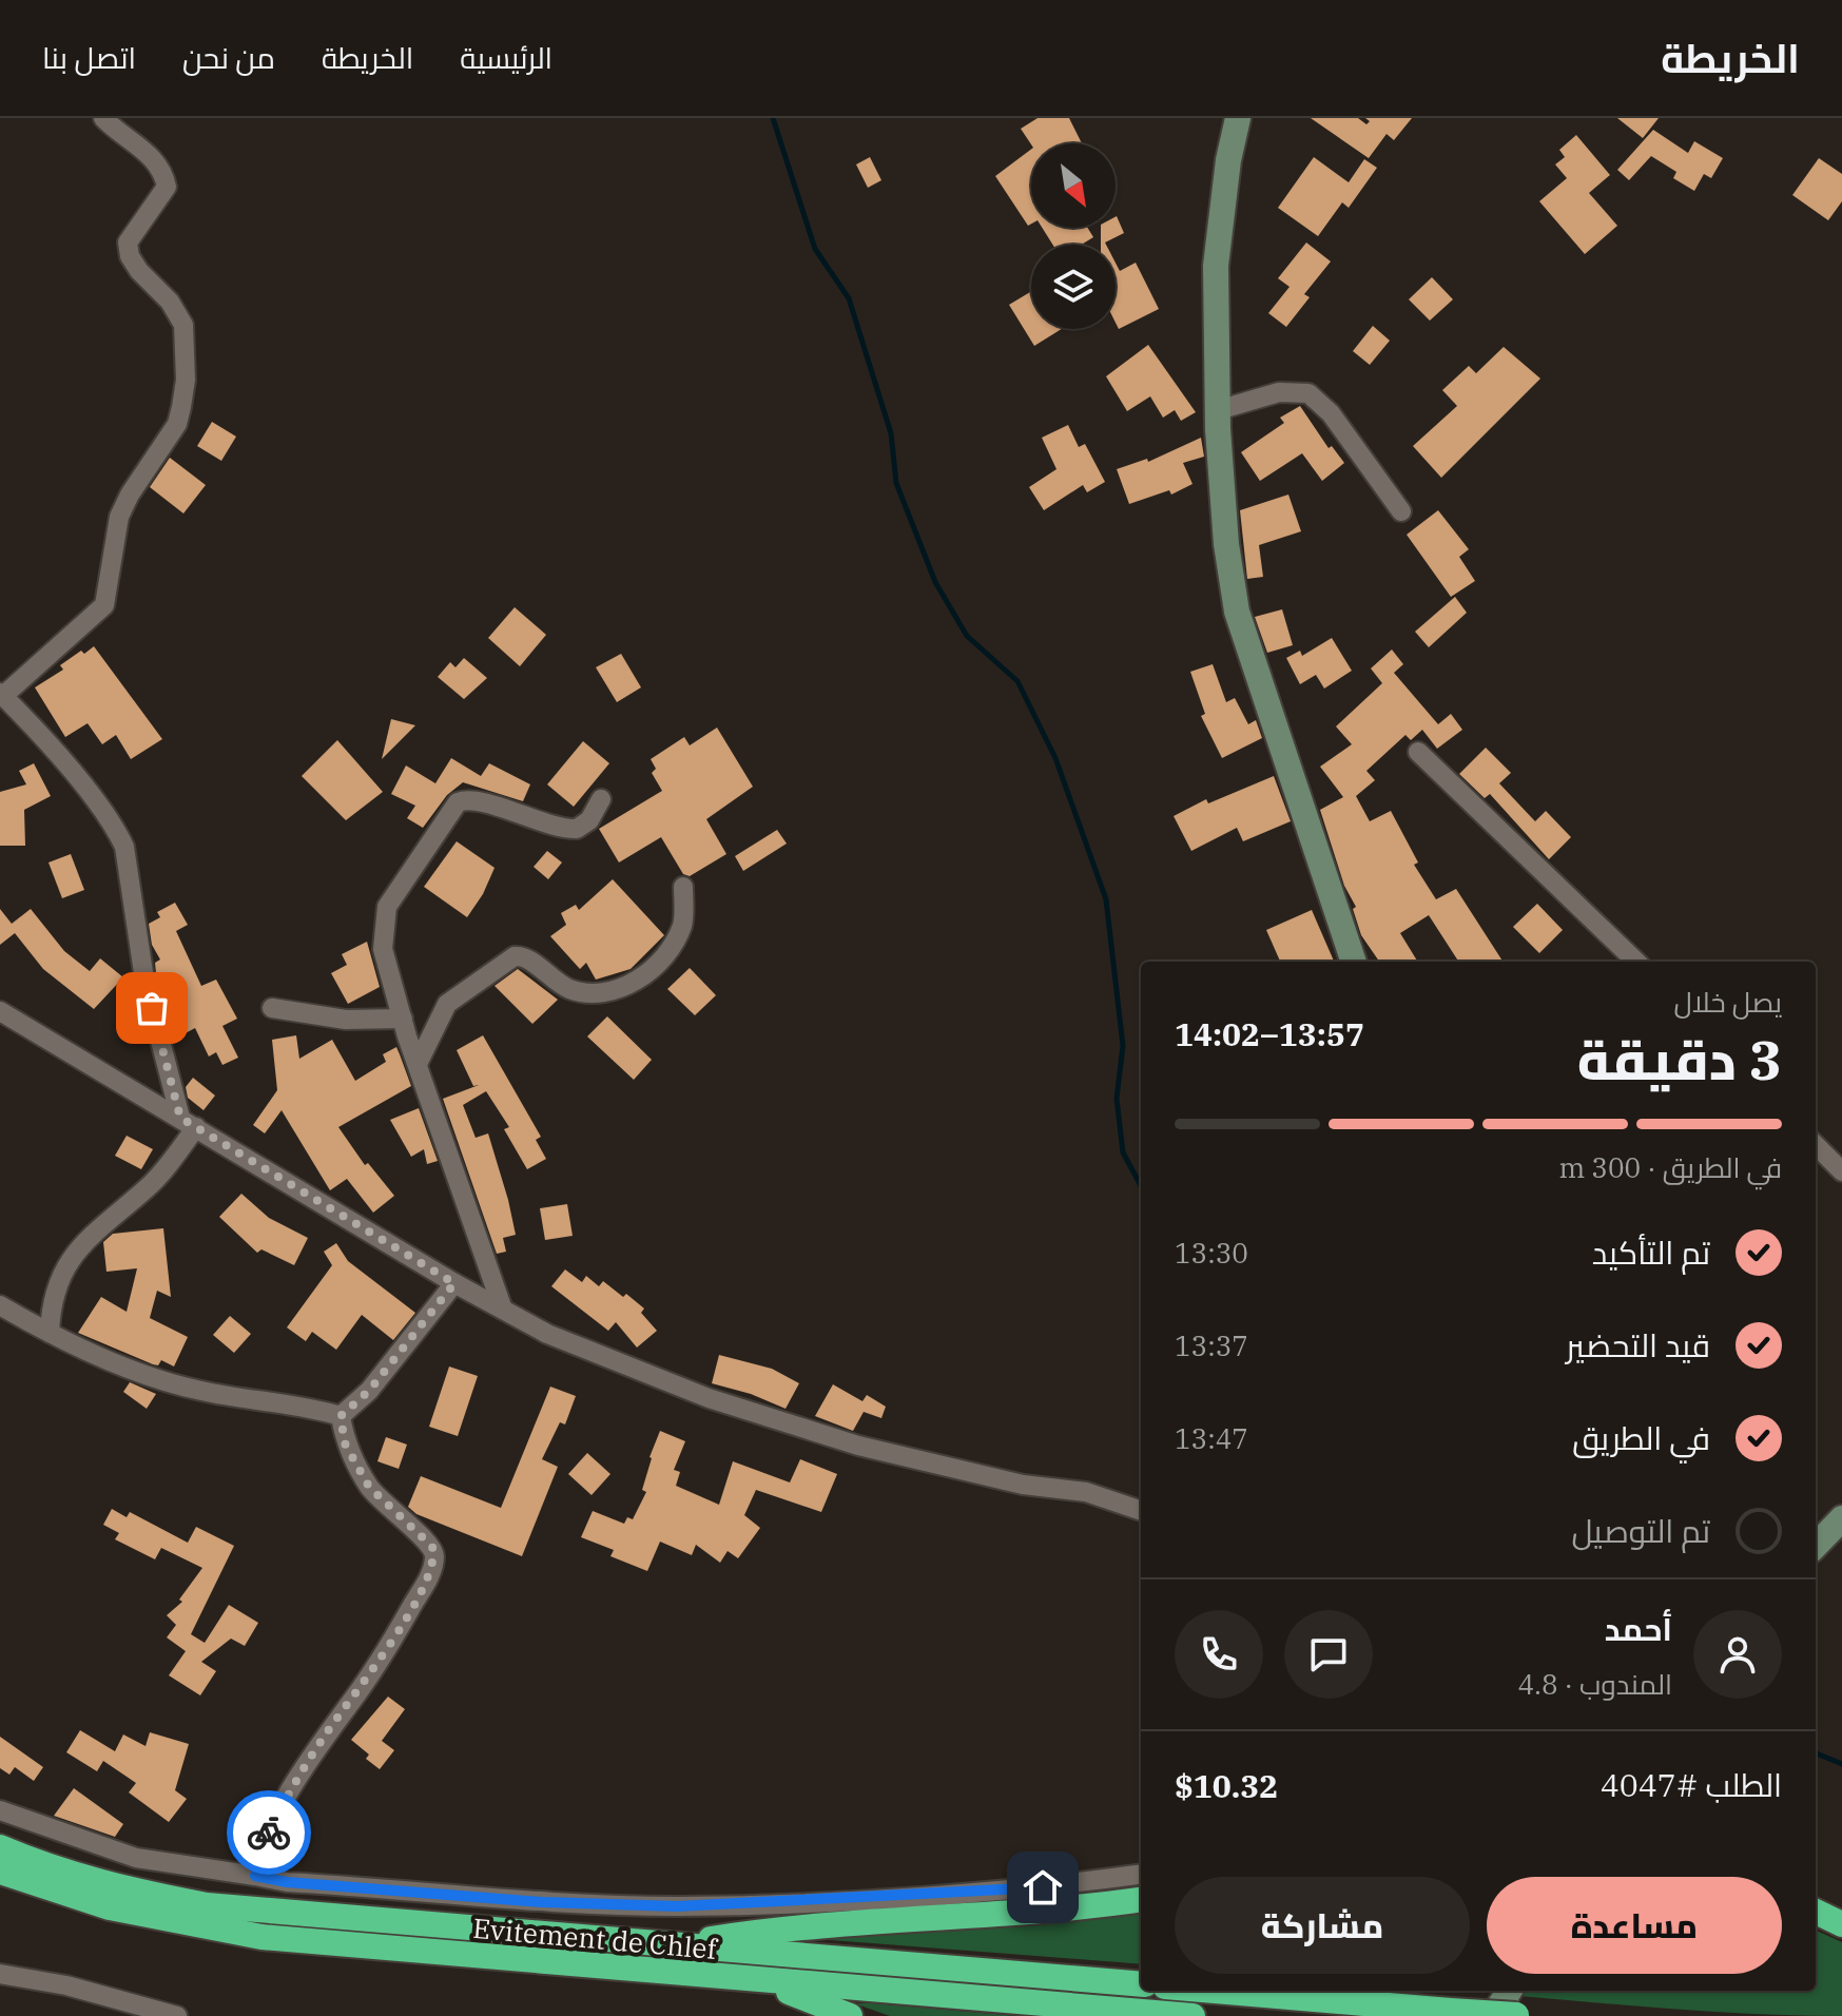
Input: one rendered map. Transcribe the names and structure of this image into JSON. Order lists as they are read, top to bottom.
{
  "streets": {
    "highway": ["Evitement de Chlef"]
  },
  "north": "bottom right",
  "page": {
    "header": "الخريطة",
    "nav": [
      "الرئيسية",
      "الخريطة",
      "من نحن",
      "اتصل بنا"
    ],
    "heading": ["3 دقيقة", "يصل خلال", "13:57–14:02"],
    "panel": [
      "أحمد",
      "المندوب · 4.8",
      "الطلب #4047",
      "$10.32"
    ],
    "bar": "في الطريق · 300 m",
    "list": [
      ["تم التأكيد", "13:30"],
      ["قيد التحضير", "13:37"],
      ["في الطريق", "13:47"],
      "تم التوصيل"
    ],
    "buttons": ["مساعدة", "مشاركة"]
  }
}
